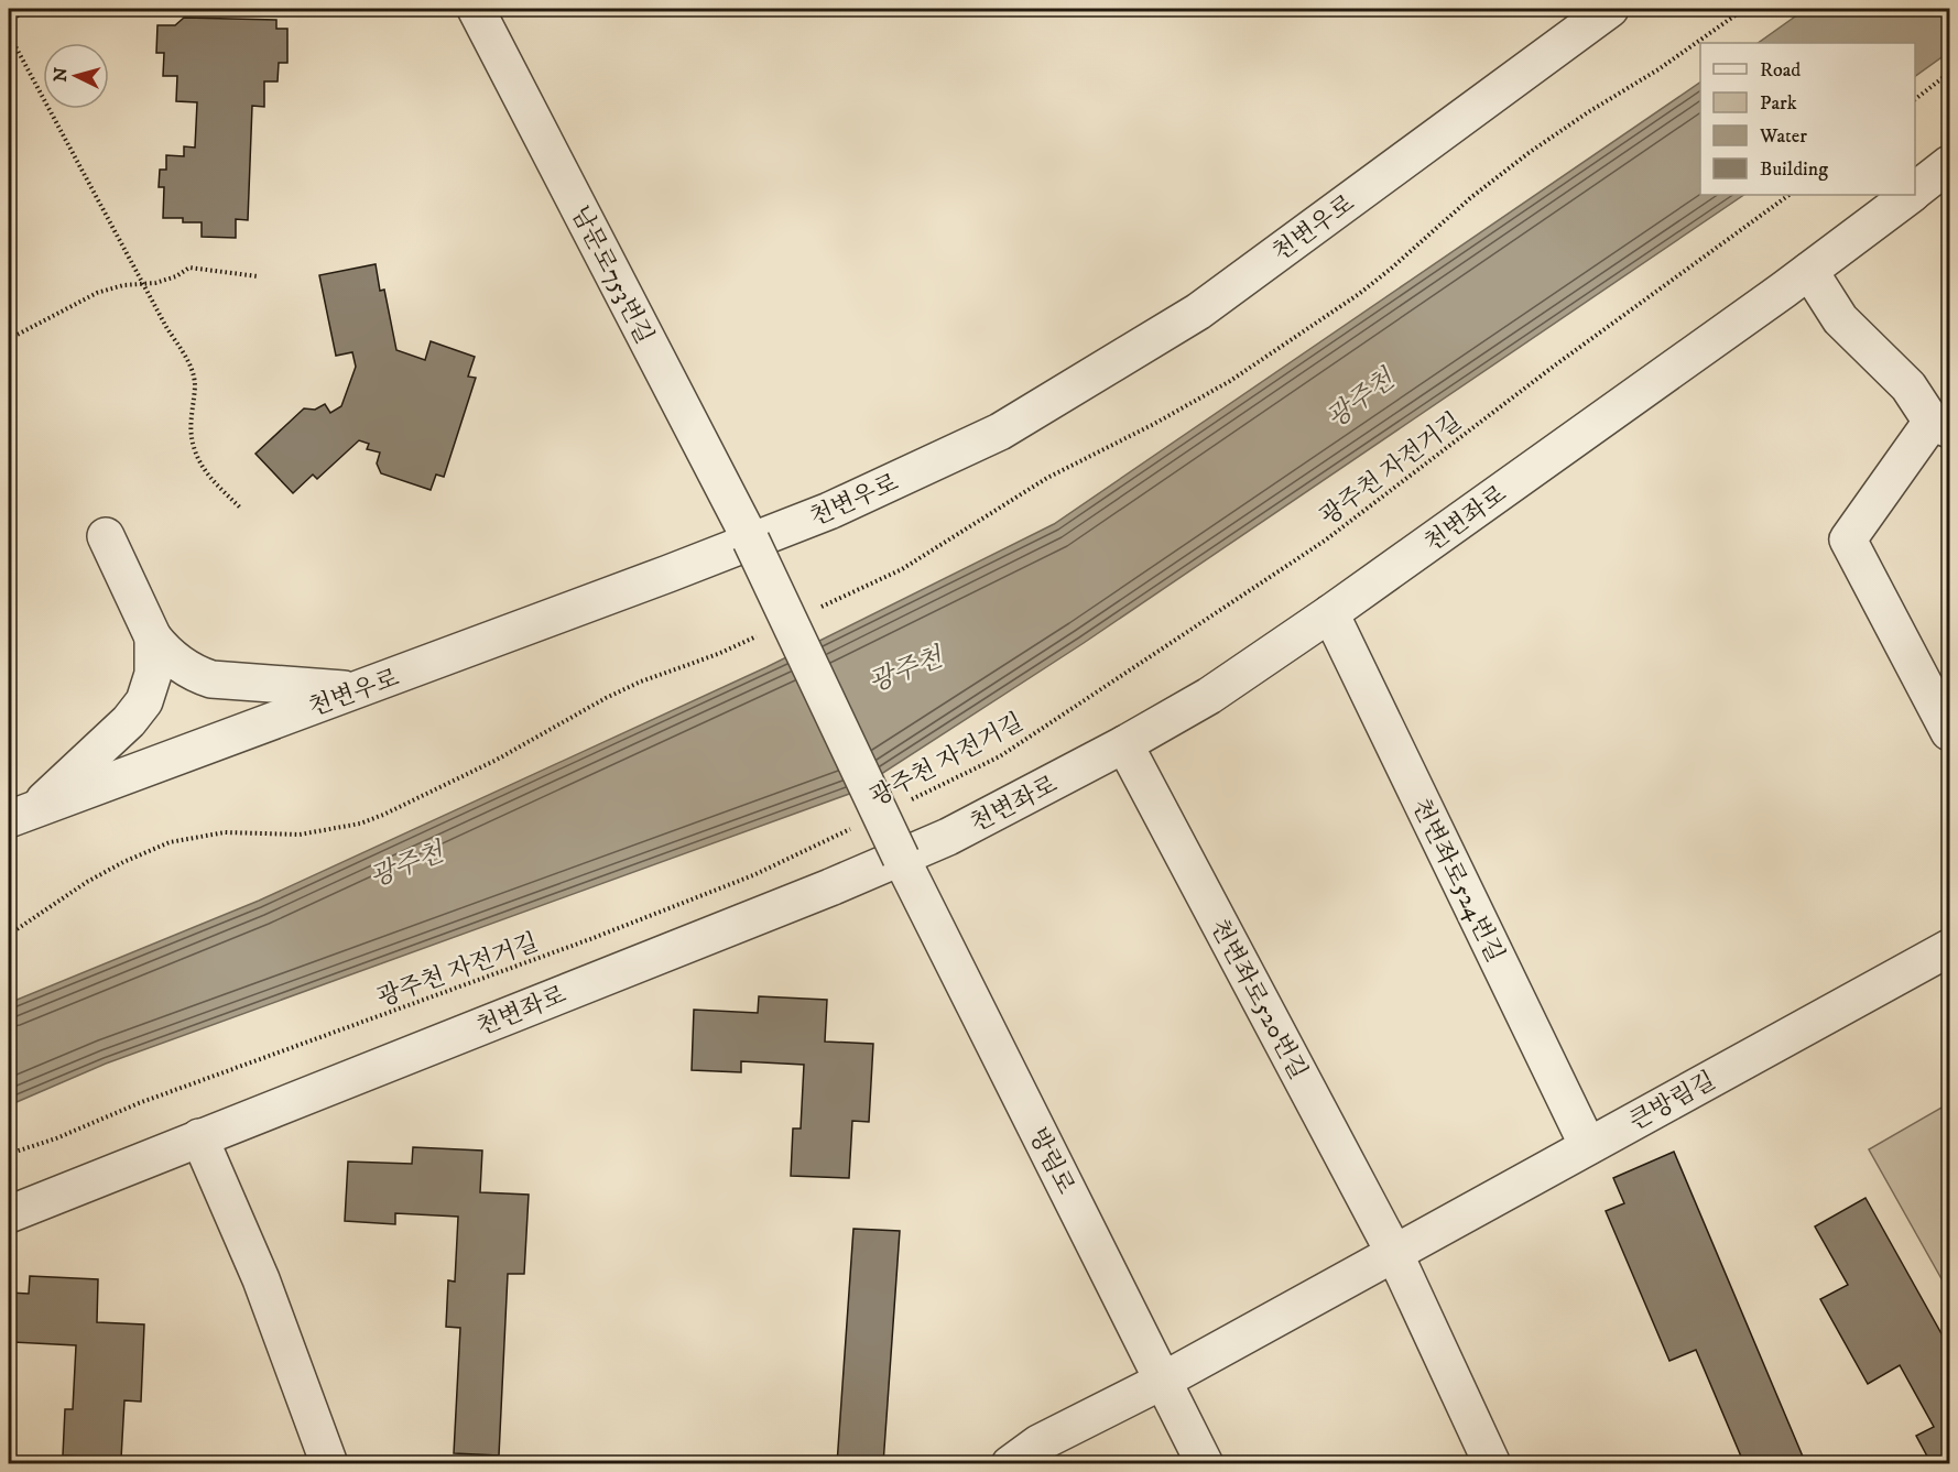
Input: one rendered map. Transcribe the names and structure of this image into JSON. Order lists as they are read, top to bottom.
{
  "streets": {
    "street": [
      "천변우로",
      "남문로753번길",
      "천변좌로",
      "천변좌로524번길",
      "천변좌로520번길",
      "큰방림길",
      "방림로"
    ],
    "path": ["광주천 자전거길"]
  },
  "crossings": [
    ["천변우로", "남문로753번길"],
    ["남문로753번길", "천변좌로"],
    ["남문로753번길", "방림로"],
    ["천변좌로", "천변좌로524번길"],
    ["천변좌로", "천변좌로520번길"],
    ["천변좌로", "방림로"],
    ["천변좌로524번길", "큰방림길"],
    ["천변좌로520번길", "큰방림길"],
    ["큰방림길", "방림로"]
  ],
  "water": ["광주천"],
  "legend": [
    "Road",
    "Park",
    "Water",
    "Building"
  ],
  "north": "left"
}
